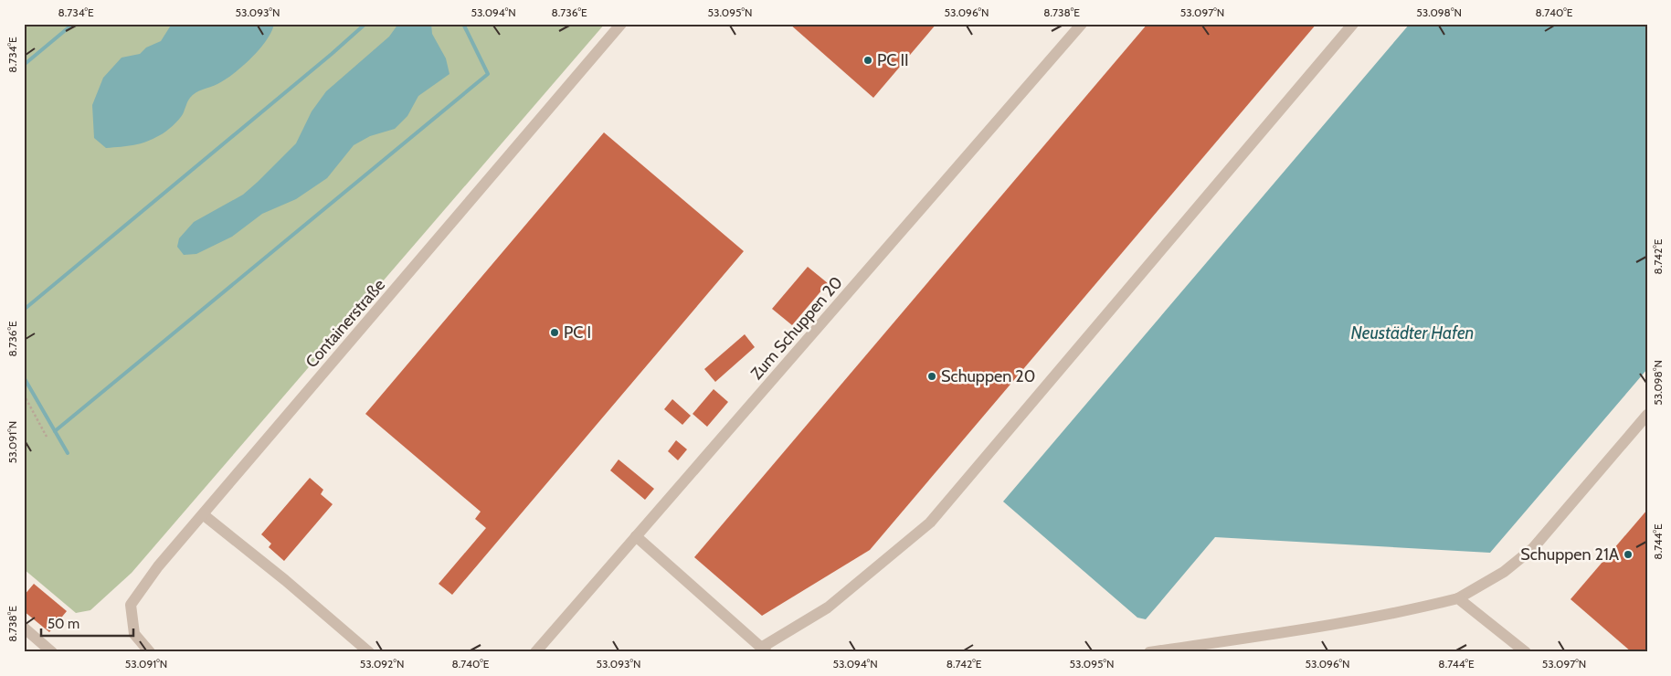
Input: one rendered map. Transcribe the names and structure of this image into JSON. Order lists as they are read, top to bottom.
{
  "streets": {
    "lane": ["Containerstraße", "Zum Schuppen 20"]
  },
  "water": ["Neustädter Hafen"],
  "places": [
    "PC II",
    "PC I",
    "Schuppen 20",
    "Schuppen 21A"
  ],
  "scale_bar": "50 m",
  "coordinates": [
    "8.734°E",
    "53.093°N",
    "53.094°N",
    "8.736°E",
    "53.095°N",
    "53.096°N",
    "8.738°E",
    "53.097°N",
    "53.098°N",
    "8.740°E",
    "8.742°E",
    "53.091°N",
    "8.744°E",
    "53.092°N"
  ]
}
